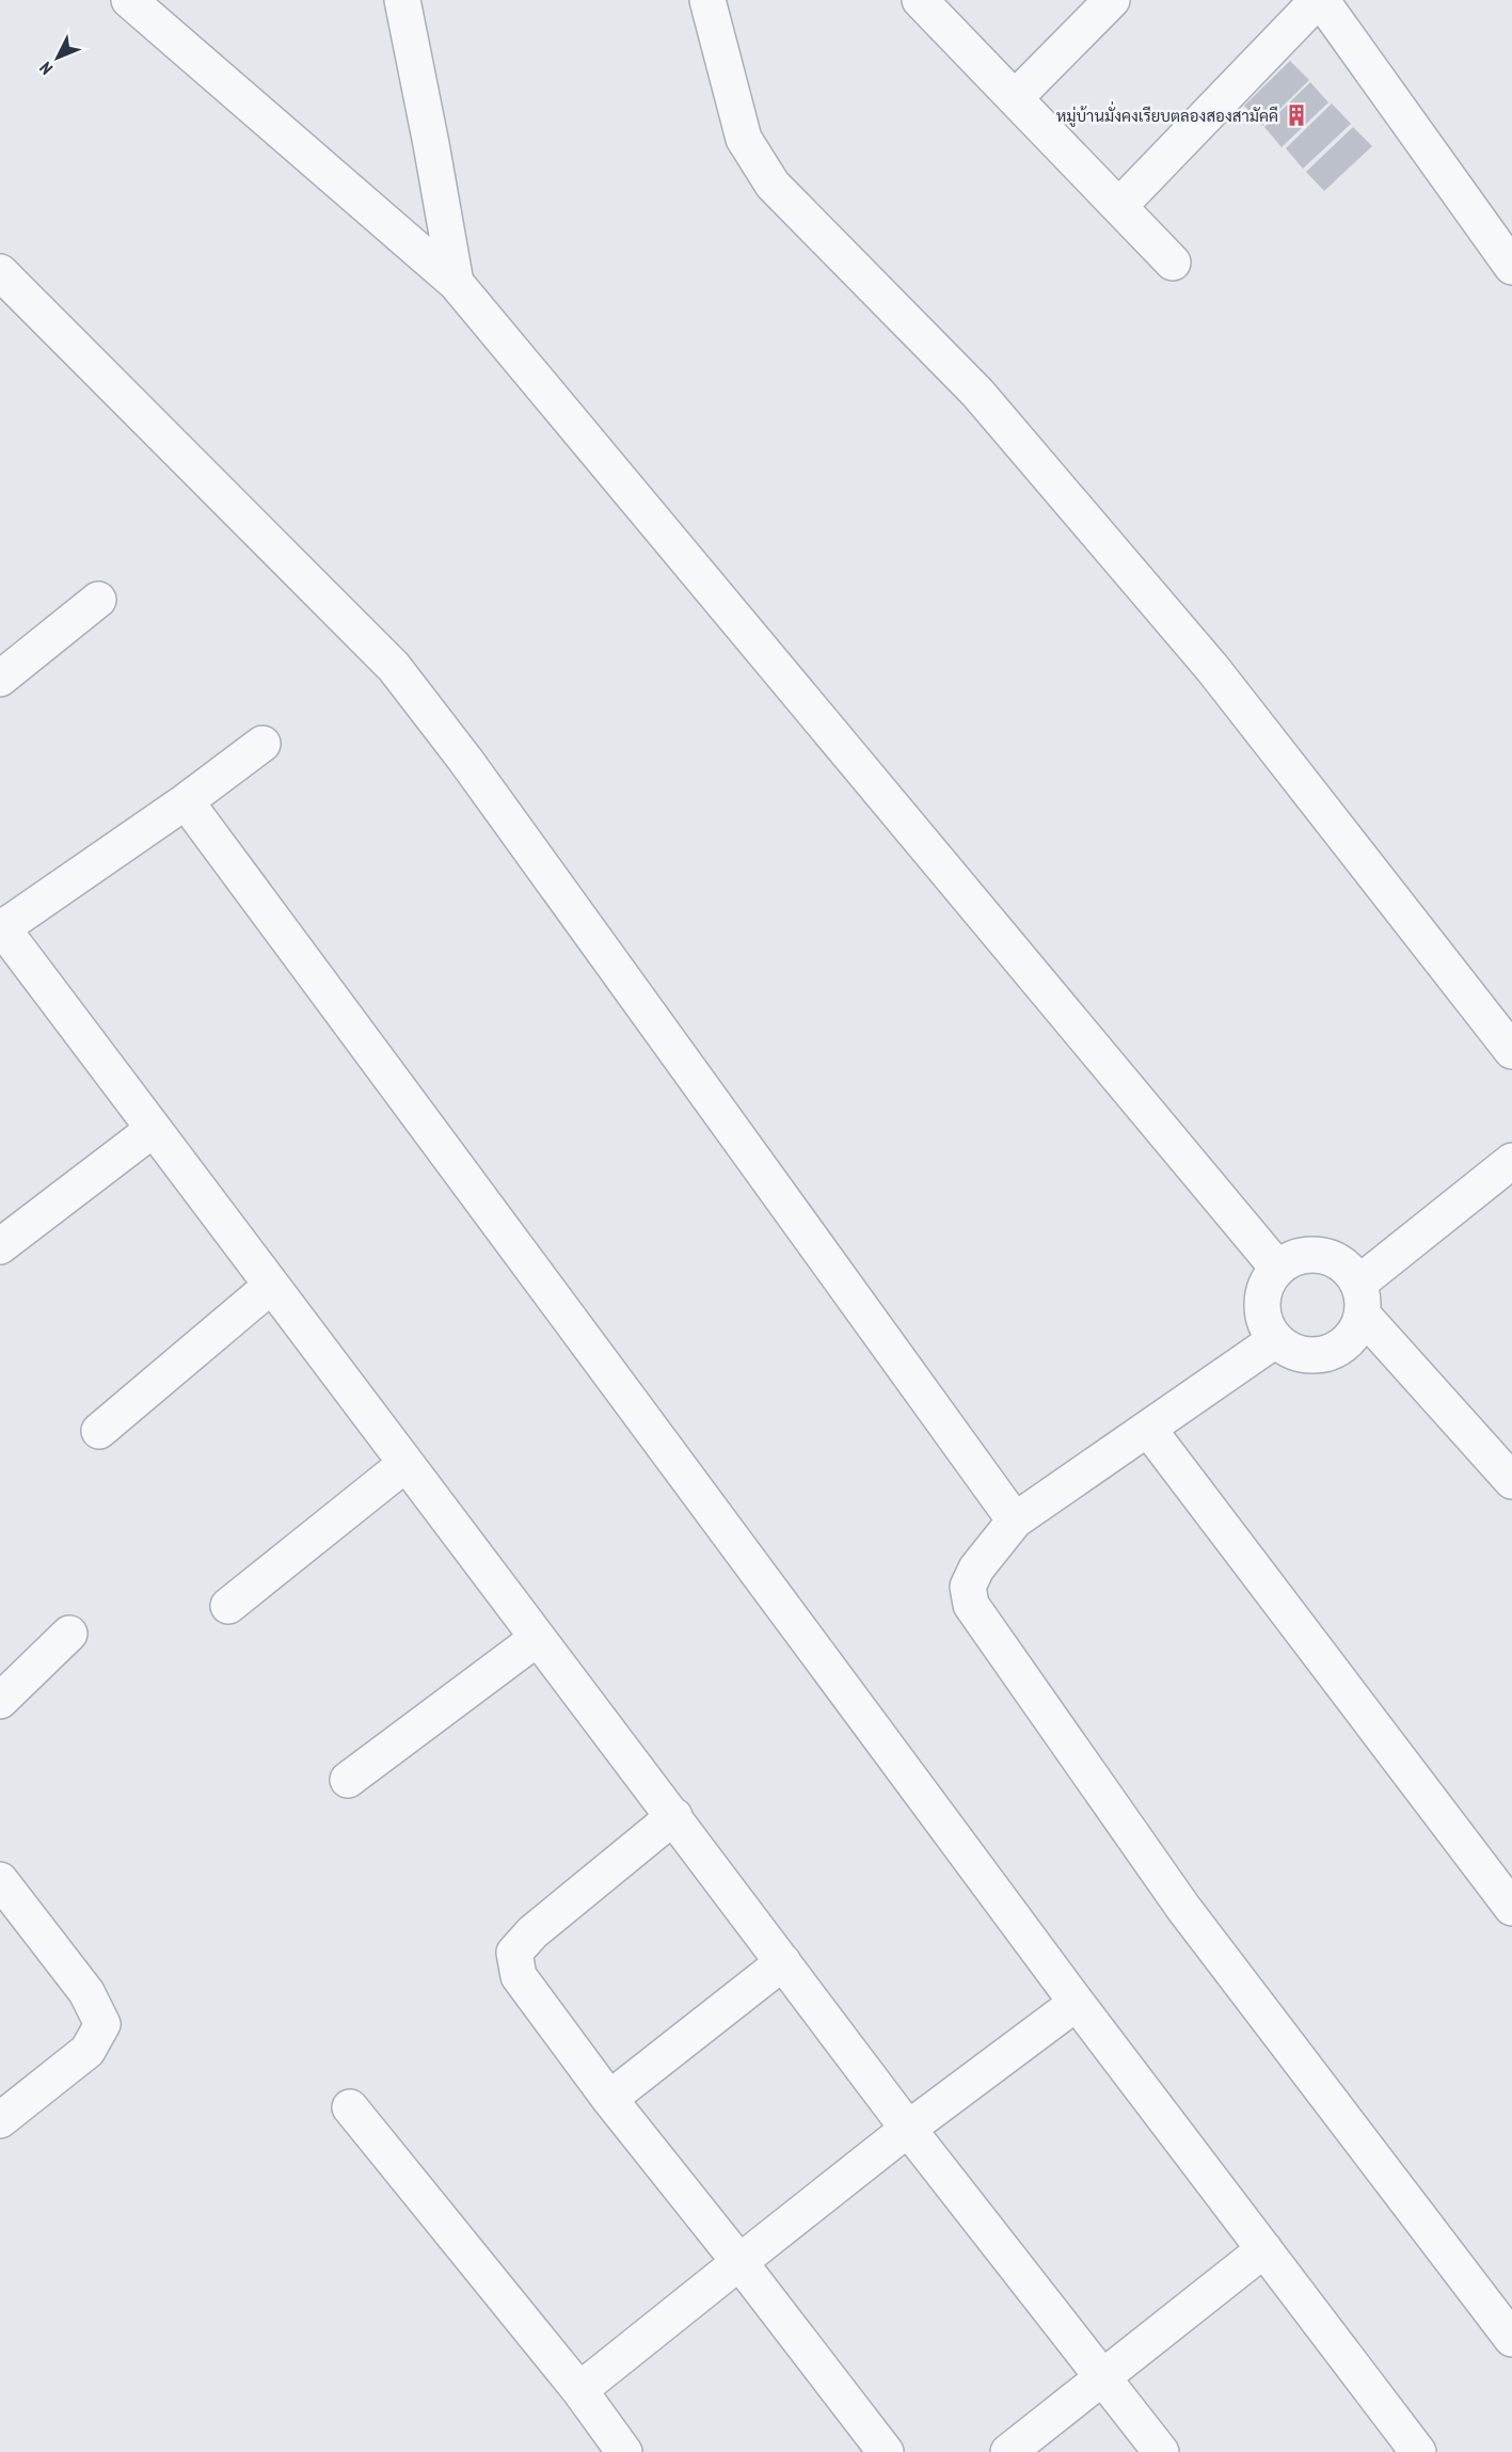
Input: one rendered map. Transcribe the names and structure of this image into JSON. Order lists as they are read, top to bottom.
{
  "places": {
    "building": ["หมู่บ้านมั่งคงเรียบตลองสองสามัคคี"]
  },
  "north": "bottom left"
}
